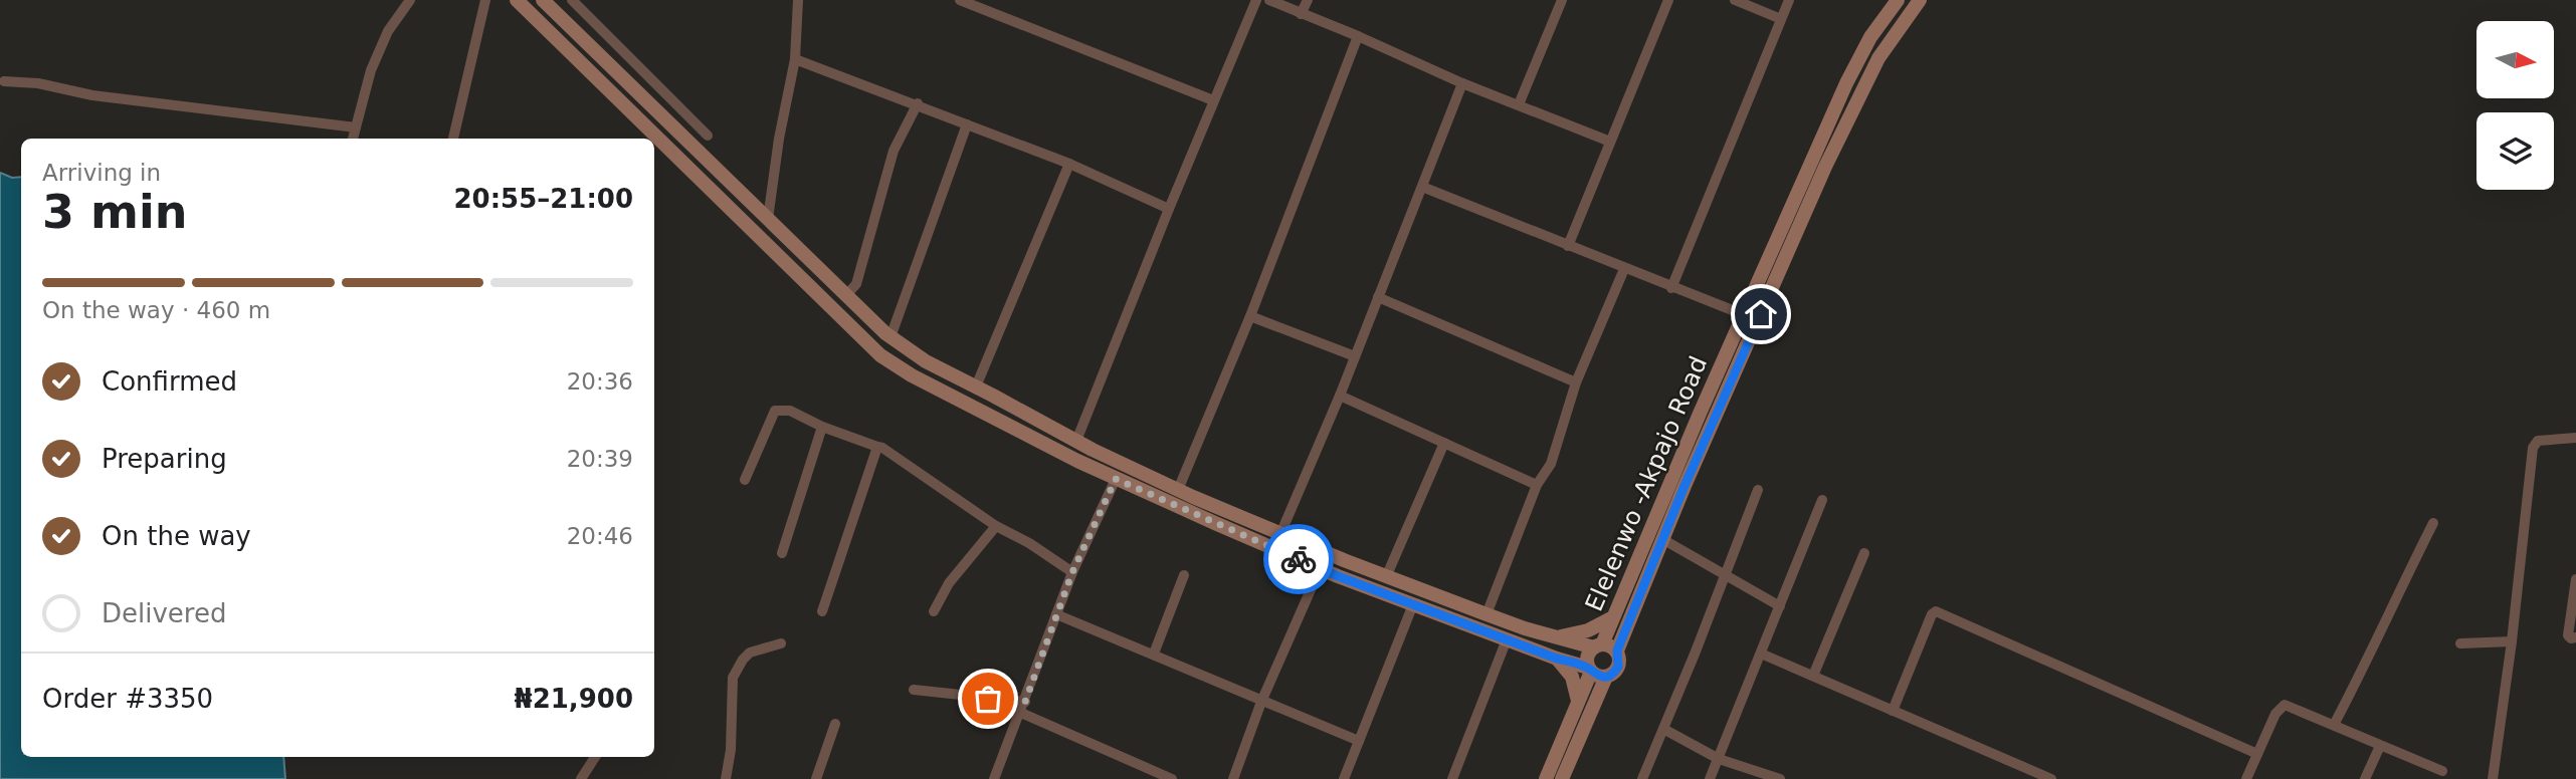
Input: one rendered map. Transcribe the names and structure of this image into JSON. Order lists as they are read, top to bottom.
{
  "streets": {
    "main road": ["Elelenwo -Akpajo Road"]
  },
  "north": "right",
  "page": {
    "heading": ["3 min", "Arriving in", "20:55–21:00"],
    "panel": ["Order #3350", "₦21,900"],
    "bar": "On the way · 460 m",
    "list": [
      ["Confirmed", "20:36"],
      ["Preparing", "20:39"],
      ["On the way", "20:46"],
      "Delivered"
    ]
  }
}
